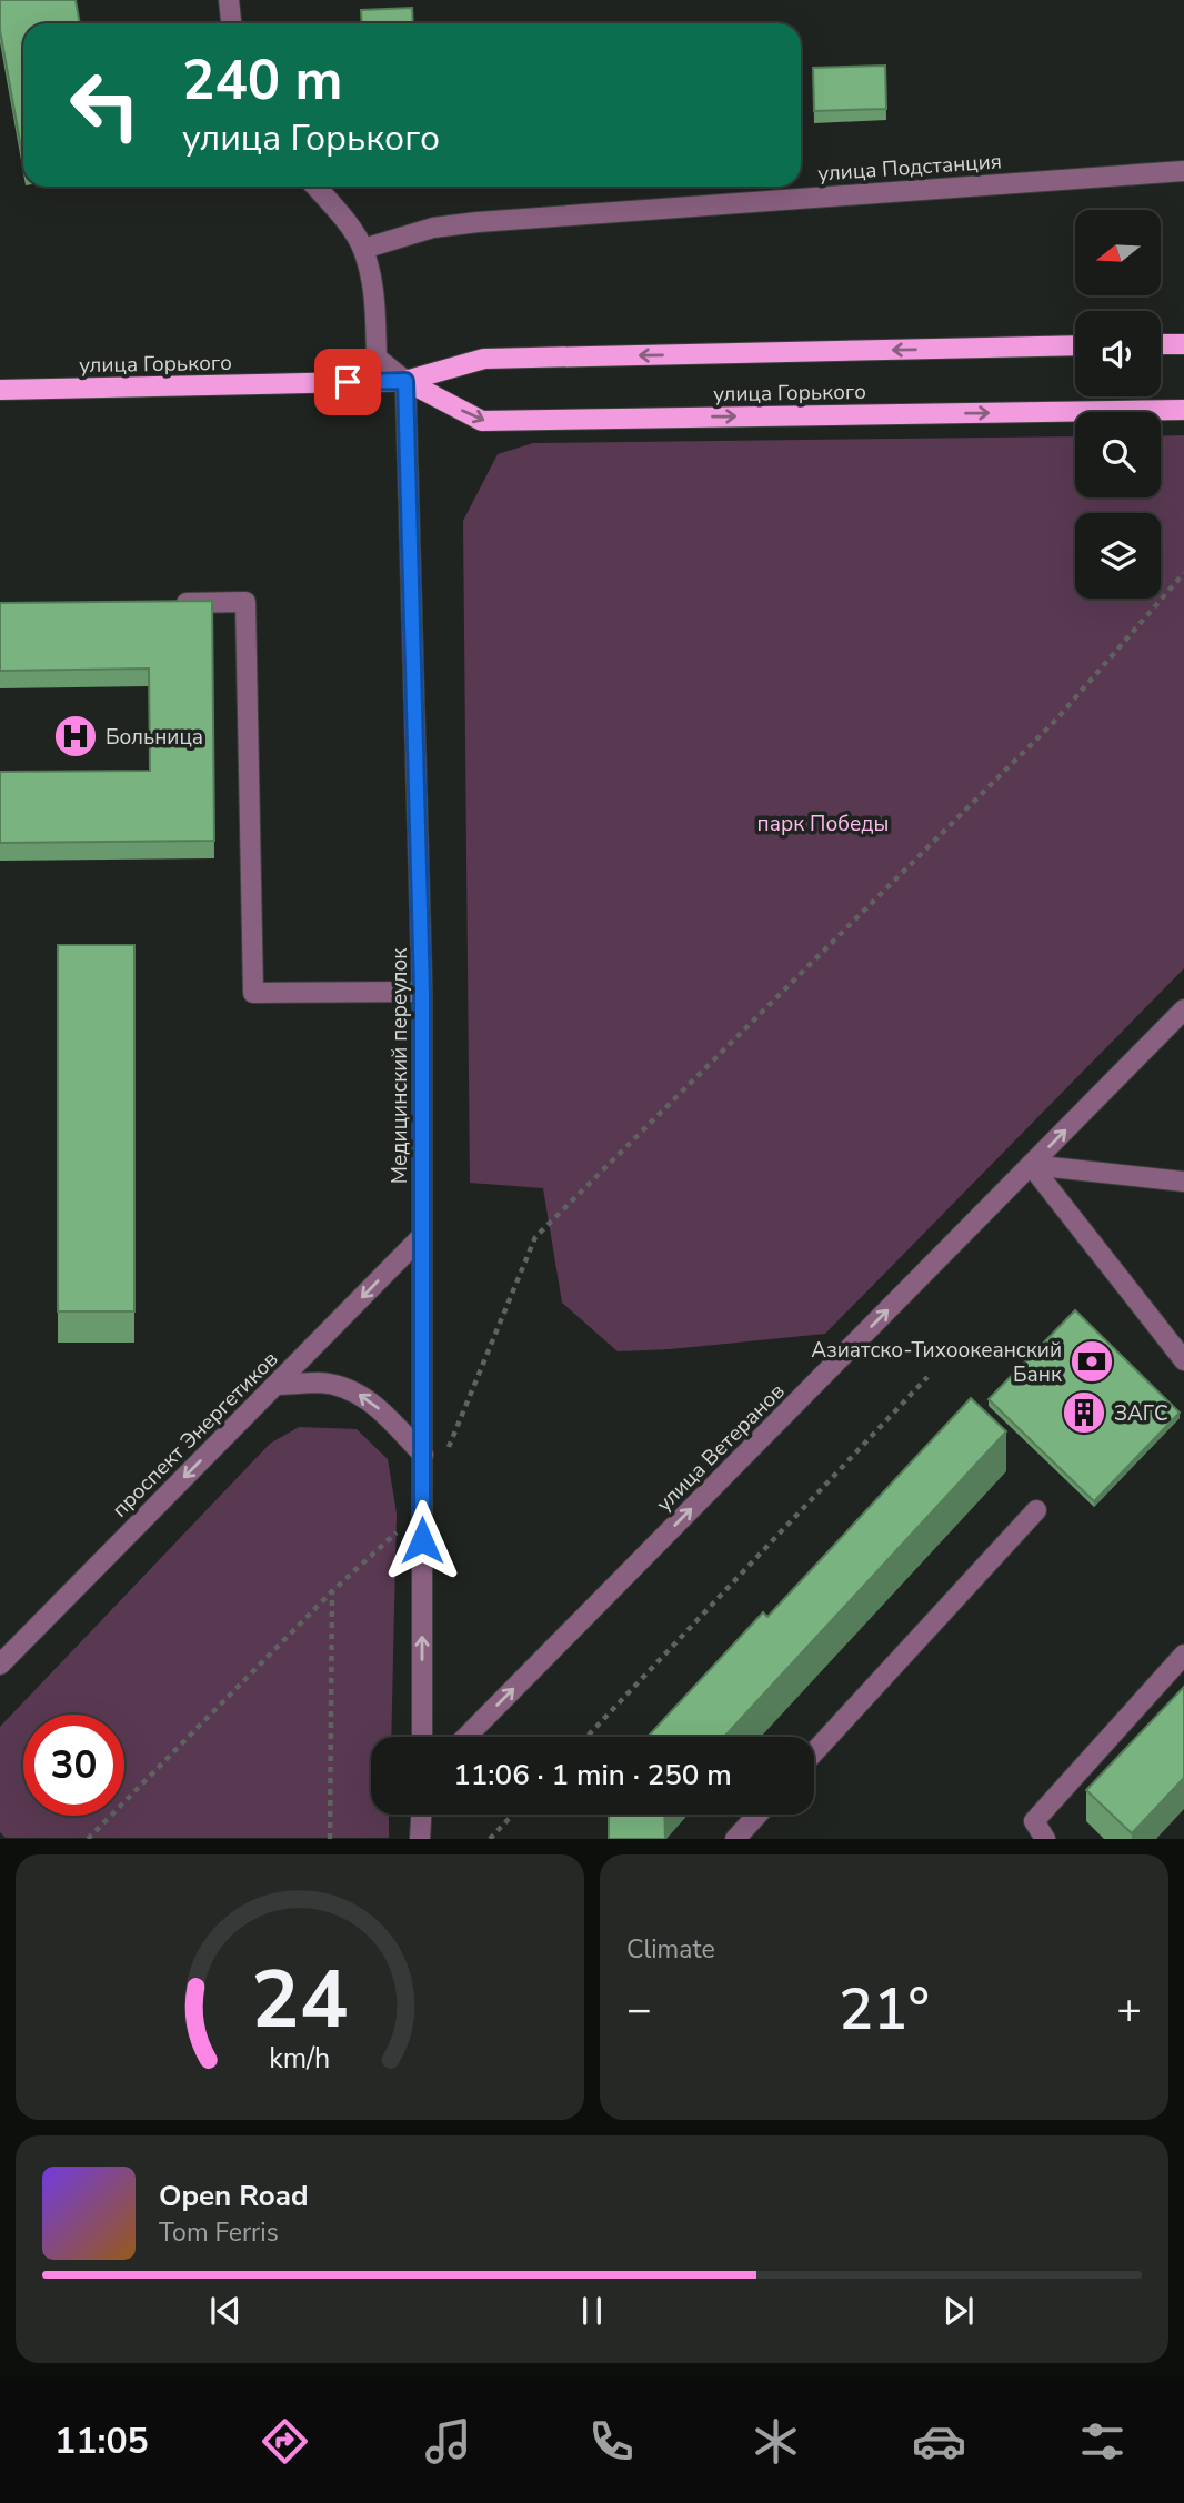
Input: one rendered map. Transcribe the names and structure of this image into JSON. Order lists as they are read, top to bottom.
{
  "streets": {
    "main road": ["улица Горького"],
    "street": [
      "улица Подстанция",
      "Медицинский переулок",
      "проспект Энергетиков",
      "улица Ветеранов"
    ]
  },
  "crossings": [
    ["улица Горького", "Медицинский переулок"],
    ["Медицинский переулок", "проспект Энергетиков"]
  ],
  "one_way": ["проспект Энергетиков", "улица Ветеранов"],
  "parks": ["парк Победы"],
  "places": {
    "hospital": ["Больница"],
    "bank": ["Азиатско-Тихоокеанский Банк"],
    "building": ["ЗАГС"]
  },
  "north": "left",
  "page": {
    "turn": ["240 m", "улица Горького"],
    "limit": "30",
    "trip": "11:06 · 1 min · 250 m",
    "tile": "Climate",
    "heat": ["−", "21°", "+"],
    "song": ["Open Road", "Tom Ferris"],
    "tabs": "11:05",
    "gauge": ["24", "km/h"]
  }
}
